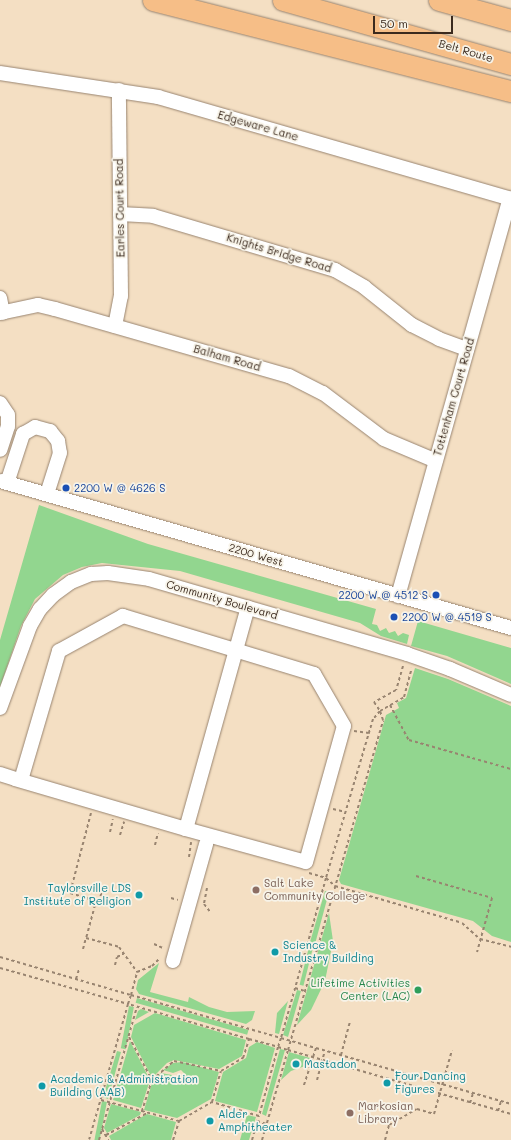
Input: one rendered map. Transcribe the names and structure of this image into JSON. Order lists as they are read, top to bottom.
{
  "streets": {
    "highway": ["Belt Route"],
    "street": [
      "Edgeware Lane",
      "Earles Court Road",
      "Knights Bridge Road",
      "Balham Road",
      "Tottenham Court Road",
      "2200 West",
      "Community Boulevard"
    ]
  },
  "crossings": [
    ["Edgeware Lane", "Earles Court Road"],
    ["Edgeware Lane", "Tottenham Court Road"],
    ["Earles Court Road", "Knights Bridge Road"],
    ["Earles Court Road", "Balham Road"],
    ["Knights Bridge Road", "Tottenham Court Road"],
    ["Balham Road", "Tottenham Court Road"],
    ["Tottenham Court Road", "2200 West"]
  ],
  "places": [
    "2200 W @ 4626 S",
    "2200 W @ 4512 S",
    "2200 W @ 4519 S",
    "Salt Lake Community College",
    "Taylorsville LDS Institute of Religion",
    "Science & Industry Building",
    "Lifetime Activities Center (LAC)",
    "Mastadon",
    "Four Dancing Figures",
    "Academic & Administration Building (AAB)",
    "Markosian Library",
    "Alder Amphitheater"
  ],
  "scale_bar": "50 m"
}
